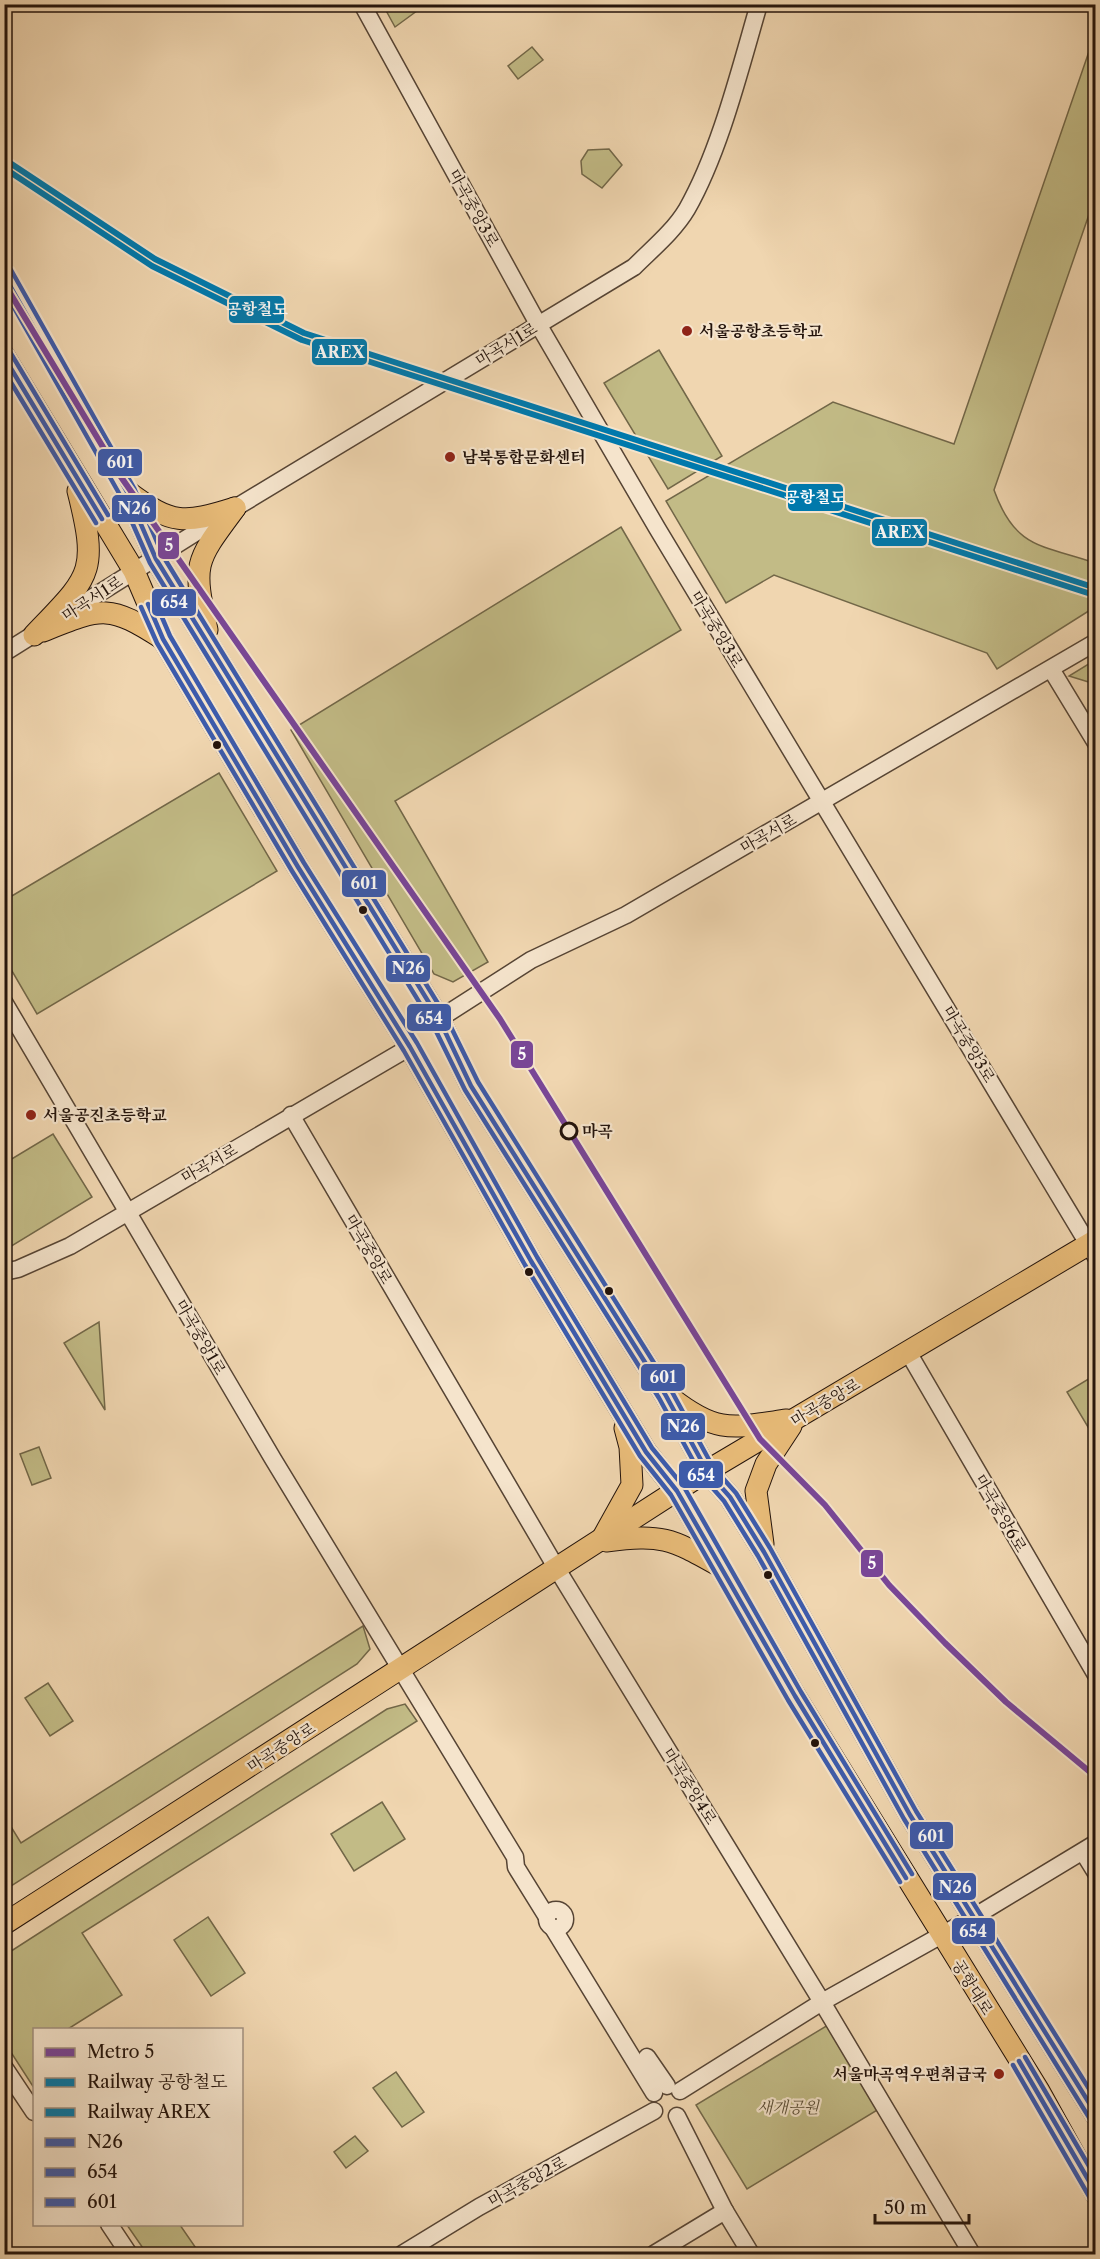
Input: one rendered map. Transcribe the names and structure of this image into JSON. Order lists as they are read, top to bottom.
{
  "streets": {
    "main road": ["마곡중앙로", "공항대로"],
    "street": [
      "마곡중앙3로",
      "마곡서1로",
      "마곡서로",
      "마곡중앙1로",
      "마곡중앙6로",
      "마곡중앙4로",
      "마곡중앙2로"
    ]
  },
  "crossings": [
    ["마곡중앙3로", "마곡서1로"],
    ["마곡중앙3로", "마곡서로"],
    ["마곡중앙3로", "마곡중앙로"],
    ["마곡서1로", "공항대로"],
    ["마곡서로", "마곡중앙로"],
    ["마곡서로", "마곡중앙1로"],
    ["마곡서로", "공항대로"],
    ["마곡중앙로", "마곡중앙1로"],
    ["마곡중앙로", "마곡중앙6로"],
    ["마곡중앙로", "마곡중앙4로"],
    ["마곡중앙로", "공항대로"]
  ],
  "parks": ["새개공원"],
  "places": [
    "서울공항초등학교",
    "남북통합문화센터",
    "서울공진초등학교",
    "마곡",
    "서울마곡역우편취급국"
  ],
  "lines": [
    "rail line 공항철도",
    "rail line AREX",
    "transit line 601",
    "transit line N26",
    "metro line 5",
    "transit line 654"
  ],
  "legend": [
    "Metro 5",
    "Railway 공항철도",
    "Railway AREX",
    "N26",
    "654",
    "601"
  ],
  "scale_bar": "50 m"
}
